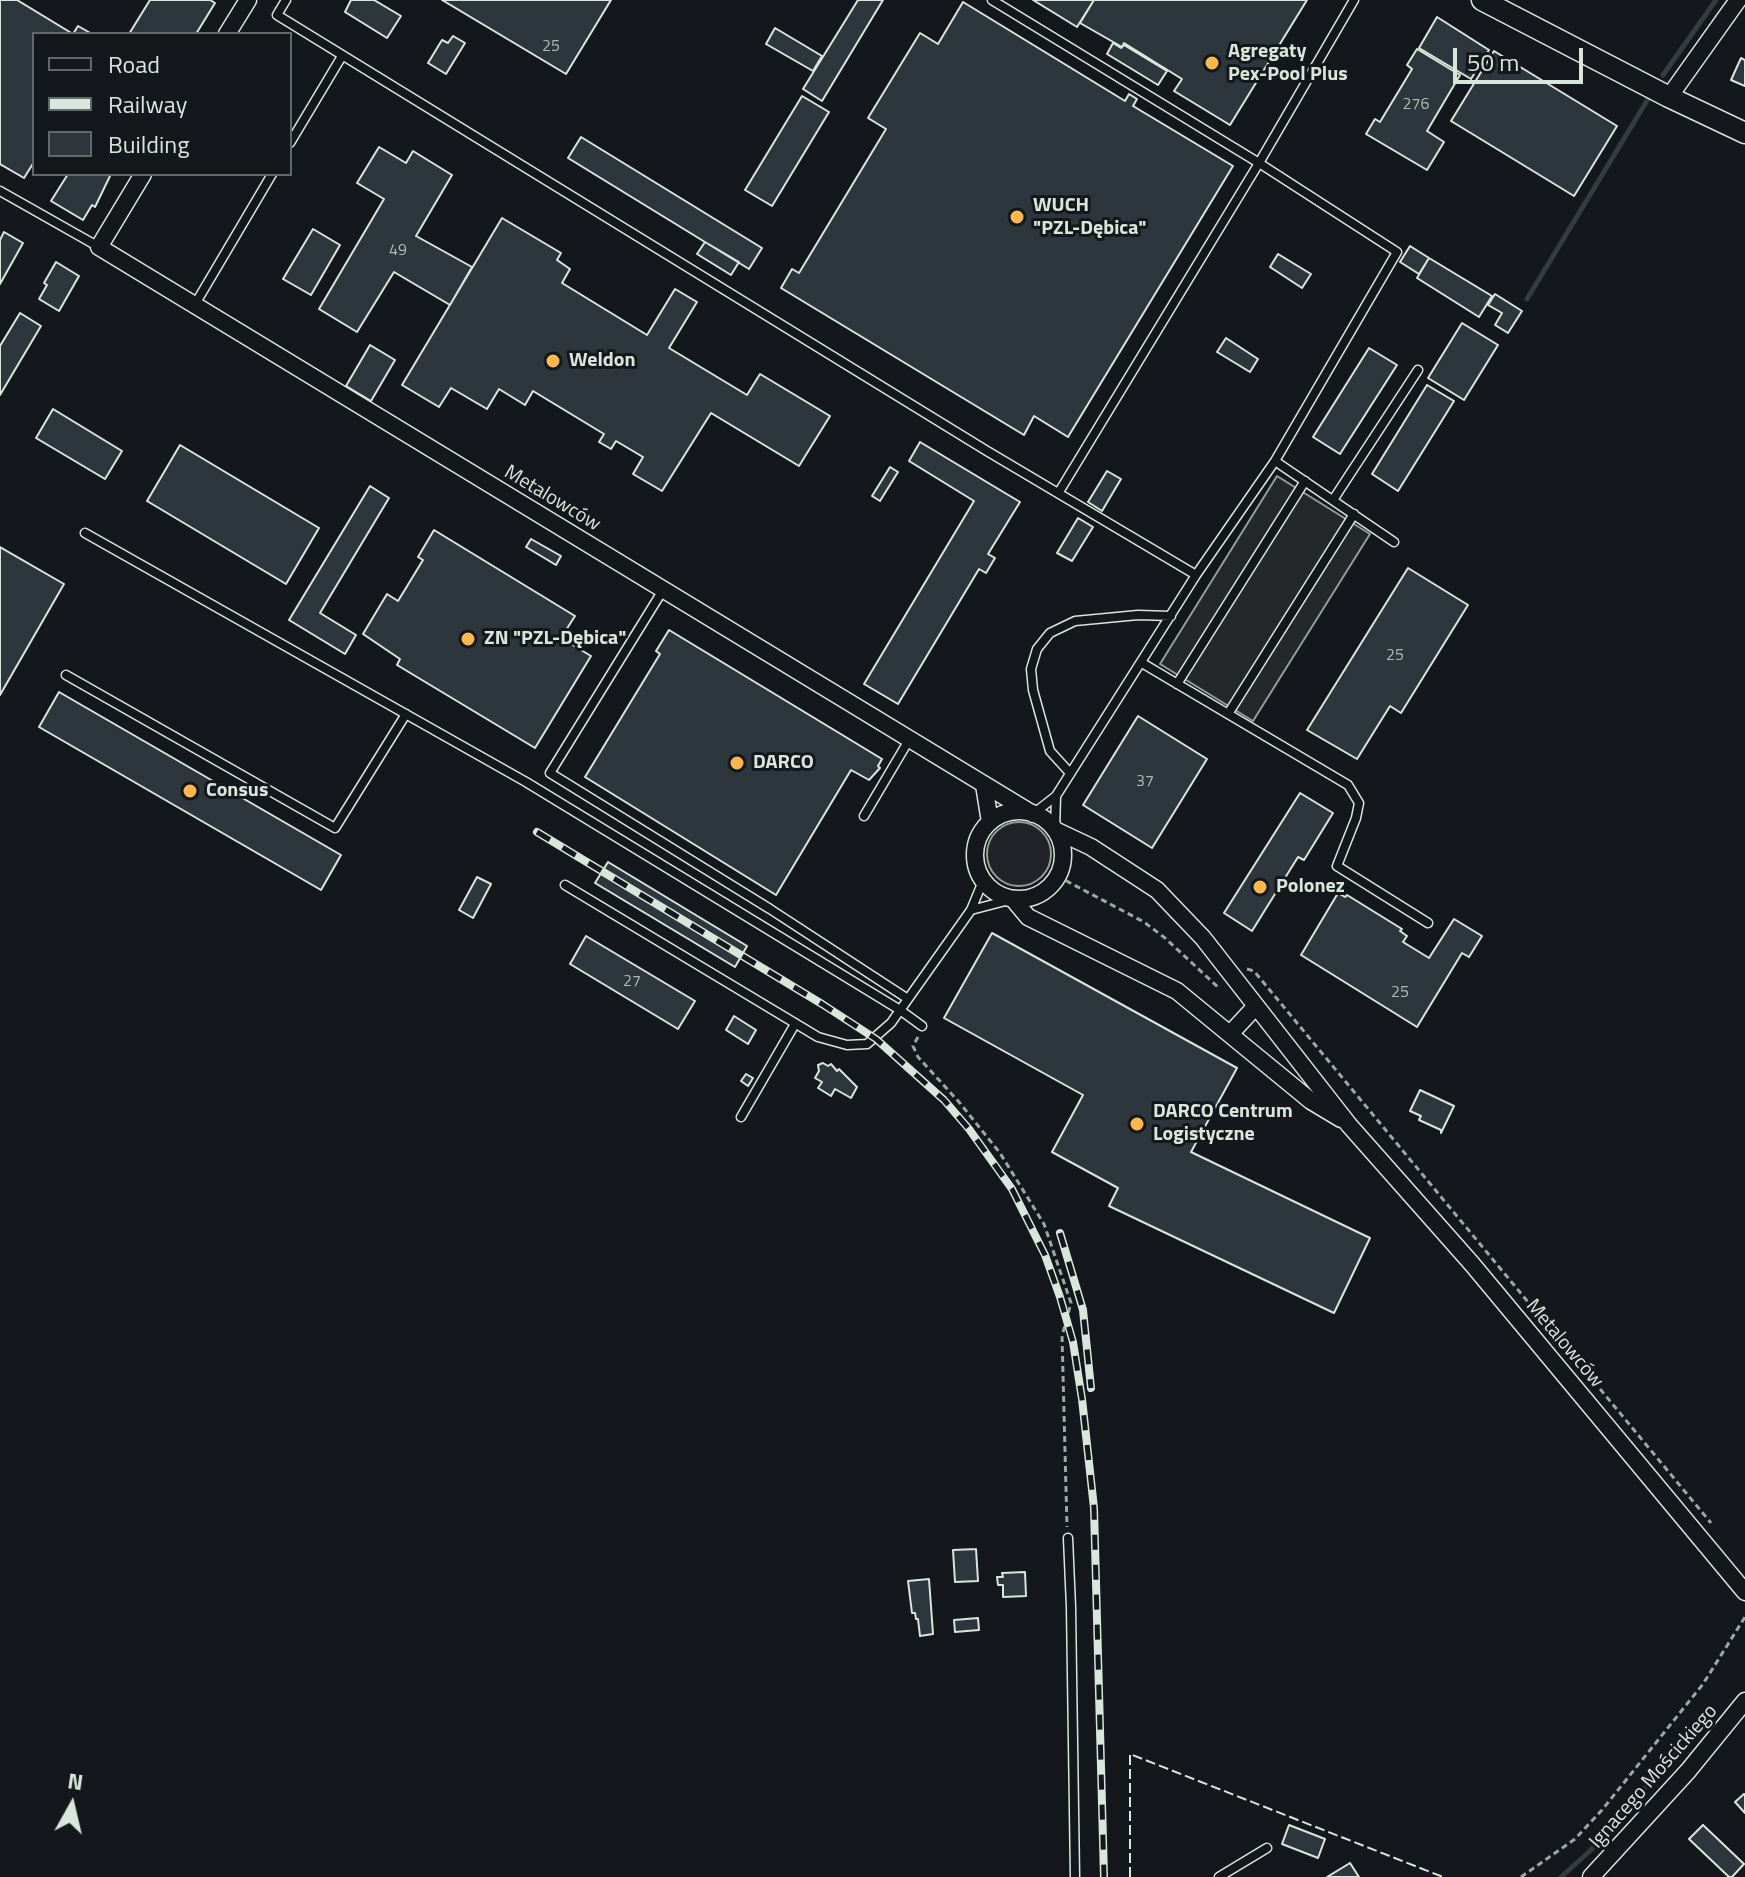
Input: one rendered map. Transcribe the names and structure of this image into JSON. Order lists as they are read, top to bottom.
{
  "streets": {
    "street": ["Metalowców", "Ignacego Mościckiego"]
  },
  "places": [
    "Agregaty Pex-Pool Plus",
    "WUCH \"PZL-Dębica\"",
    "Weldon",
    "ZN \"PZL-Dębica\"",
    "DARCO",
    "Consus",
    "Polonez",
    "DARCO Centrum Logistyczne"
  ],
  "house_numbers": [
    "25",
    "276",
    "49",
    "25",
    "37",
    "27",
    "25"
  ],
  "legend": ["Road", "Railway", "Building"],
  "scale_bar": "50 m",
  "north": "top"
}
